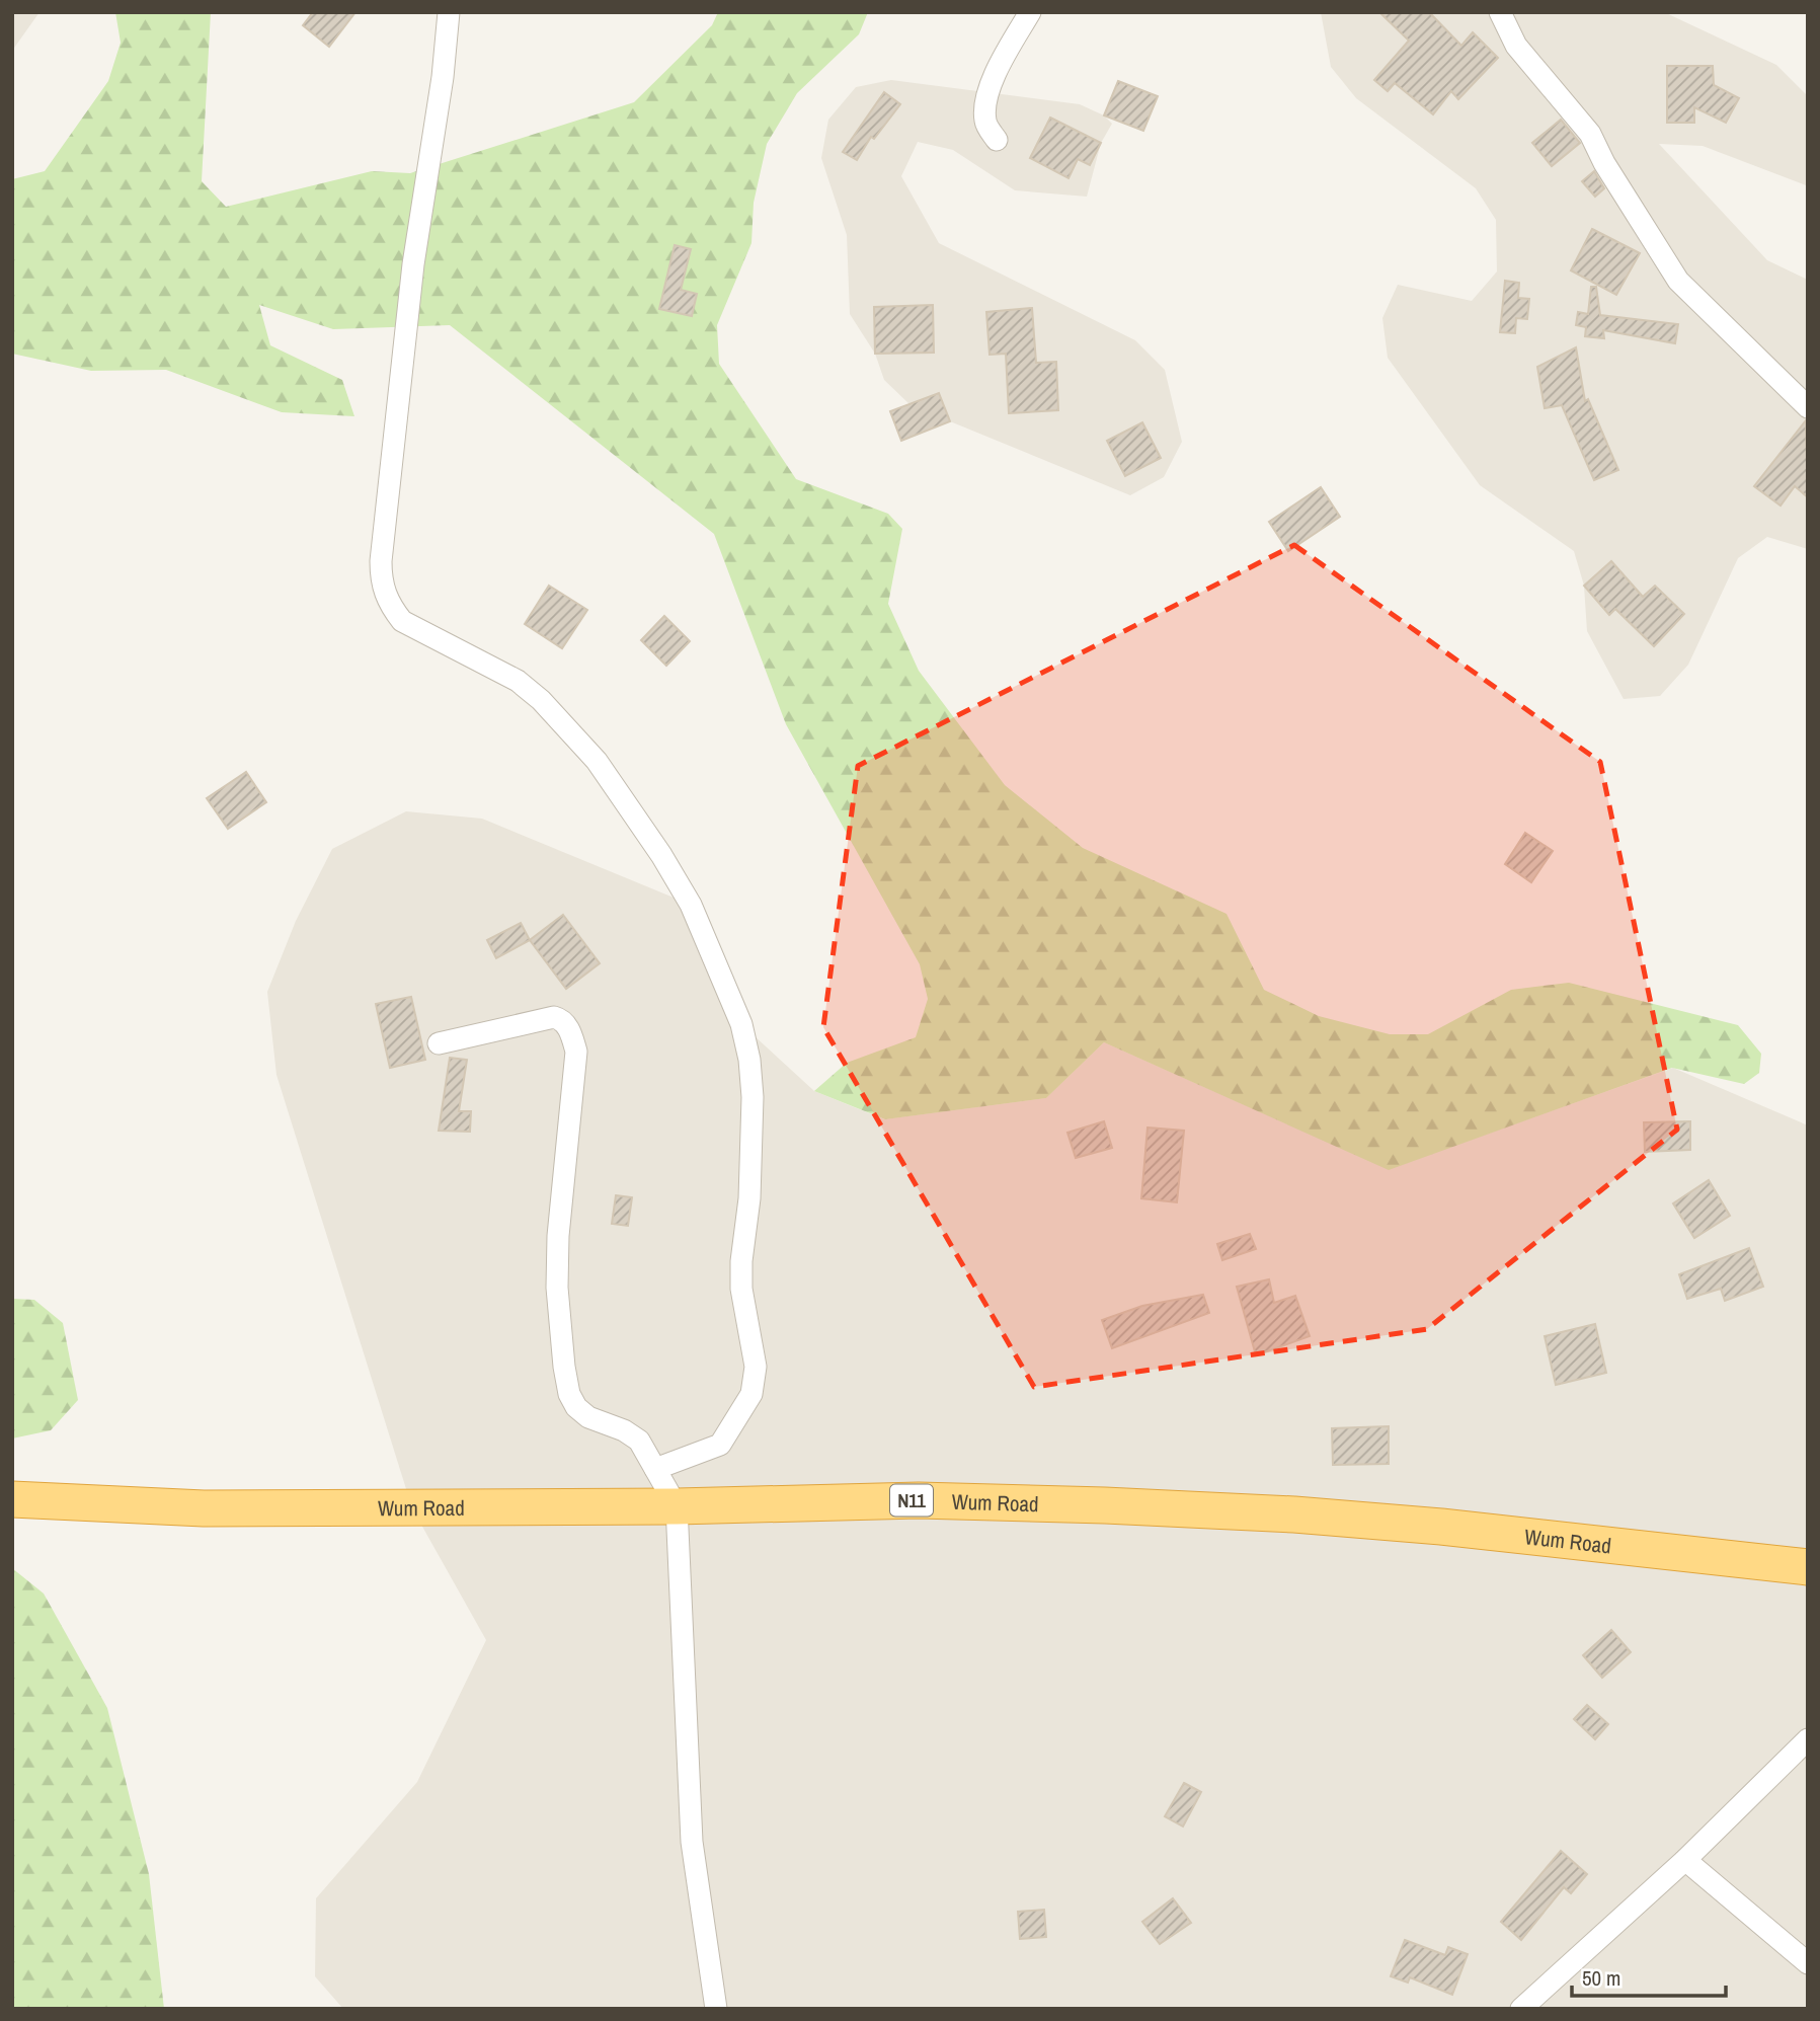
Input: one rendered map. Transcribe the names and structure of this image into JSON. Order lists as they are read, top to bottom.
{
  "streets": {
    "highway": ["N11", "Wum Road"]
  },
  "scale_bar": "50 m"
}
